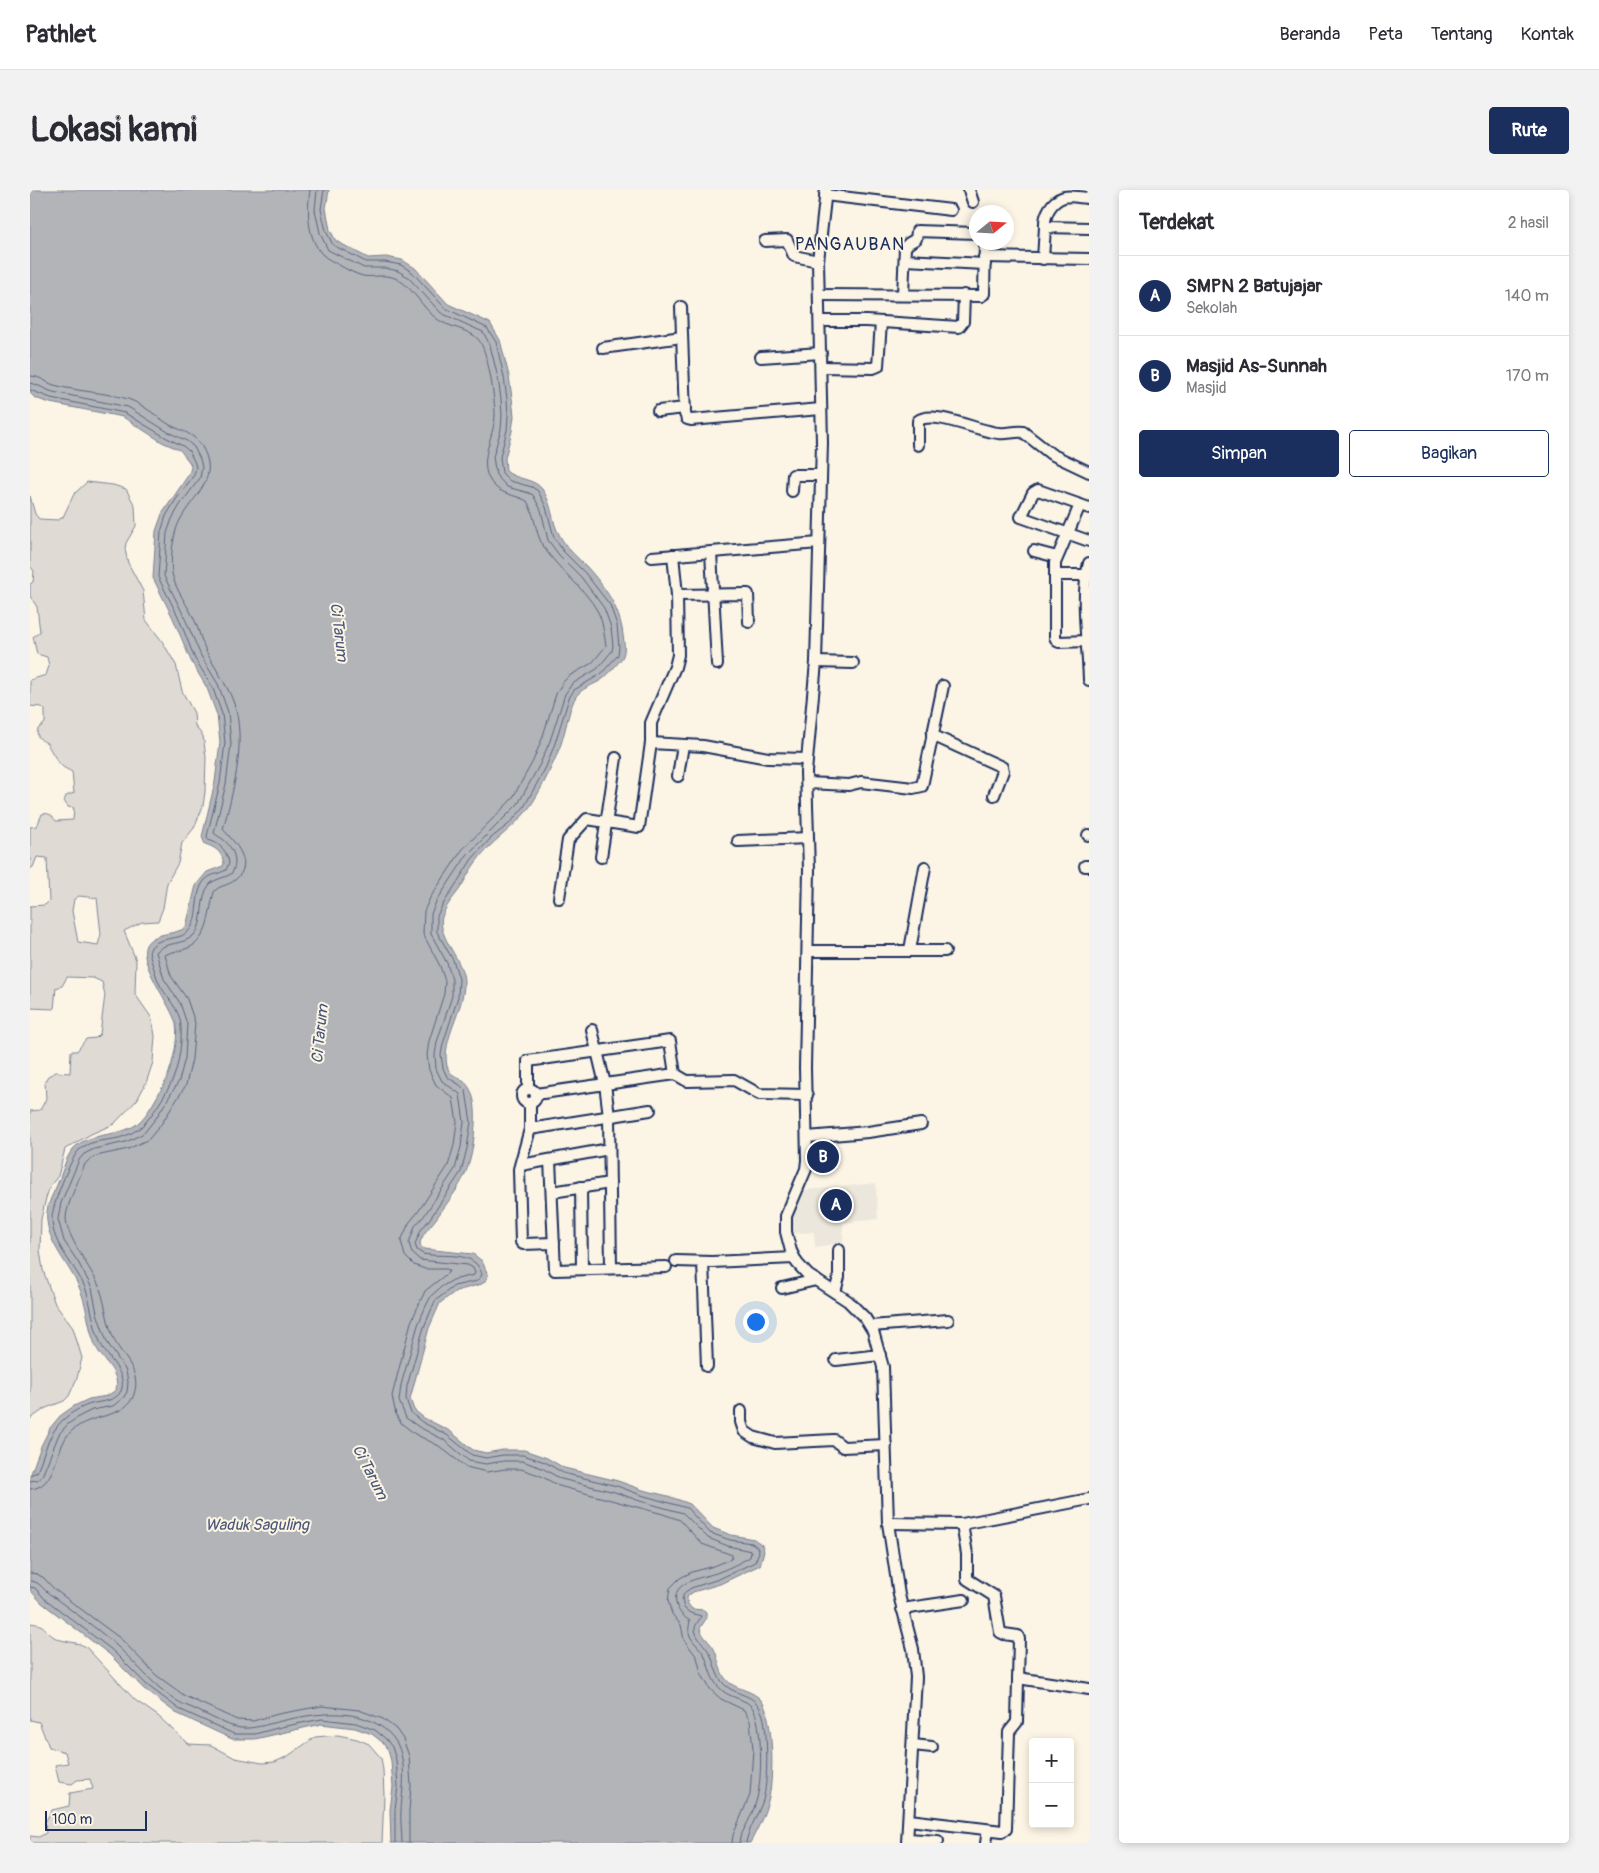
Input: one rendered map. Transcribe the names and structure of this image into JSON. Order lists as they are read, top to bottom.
{
  "districts": ["PANGAUBAN"],
  "water": ["Ci Tarum", "Waduk Saguling"],
  "scale_bar": "100 m",
  "north": "right",
  "page": {
    "header": "Pathlet",
    "nav": [
      "Beranda",
      "Peta",
      "Tentang",
      "Kontak"
    ],
    "buttons": [
      "Rute",
      ["Simpan", "Bagikan"]
    ],
    "title": "Lokasi kami",
    "heading": ["Terdekat", "2 hasil"],
    "list": [
      {
        "mark": "A",
        "name": "SMPN 2 Batujajar",
        "note": "Sekolah",
        "value": "140 m"
      },
      {
        "mark": "B",
        "name": "Masjid As-Sunnah",
        "note": "Masjid",
        "value": "170 m"
      }
    ],
    "pins": ["B", "A"],
    "map_buttons": ["+", "−"],
    "scale": "100 m"
  }
}
